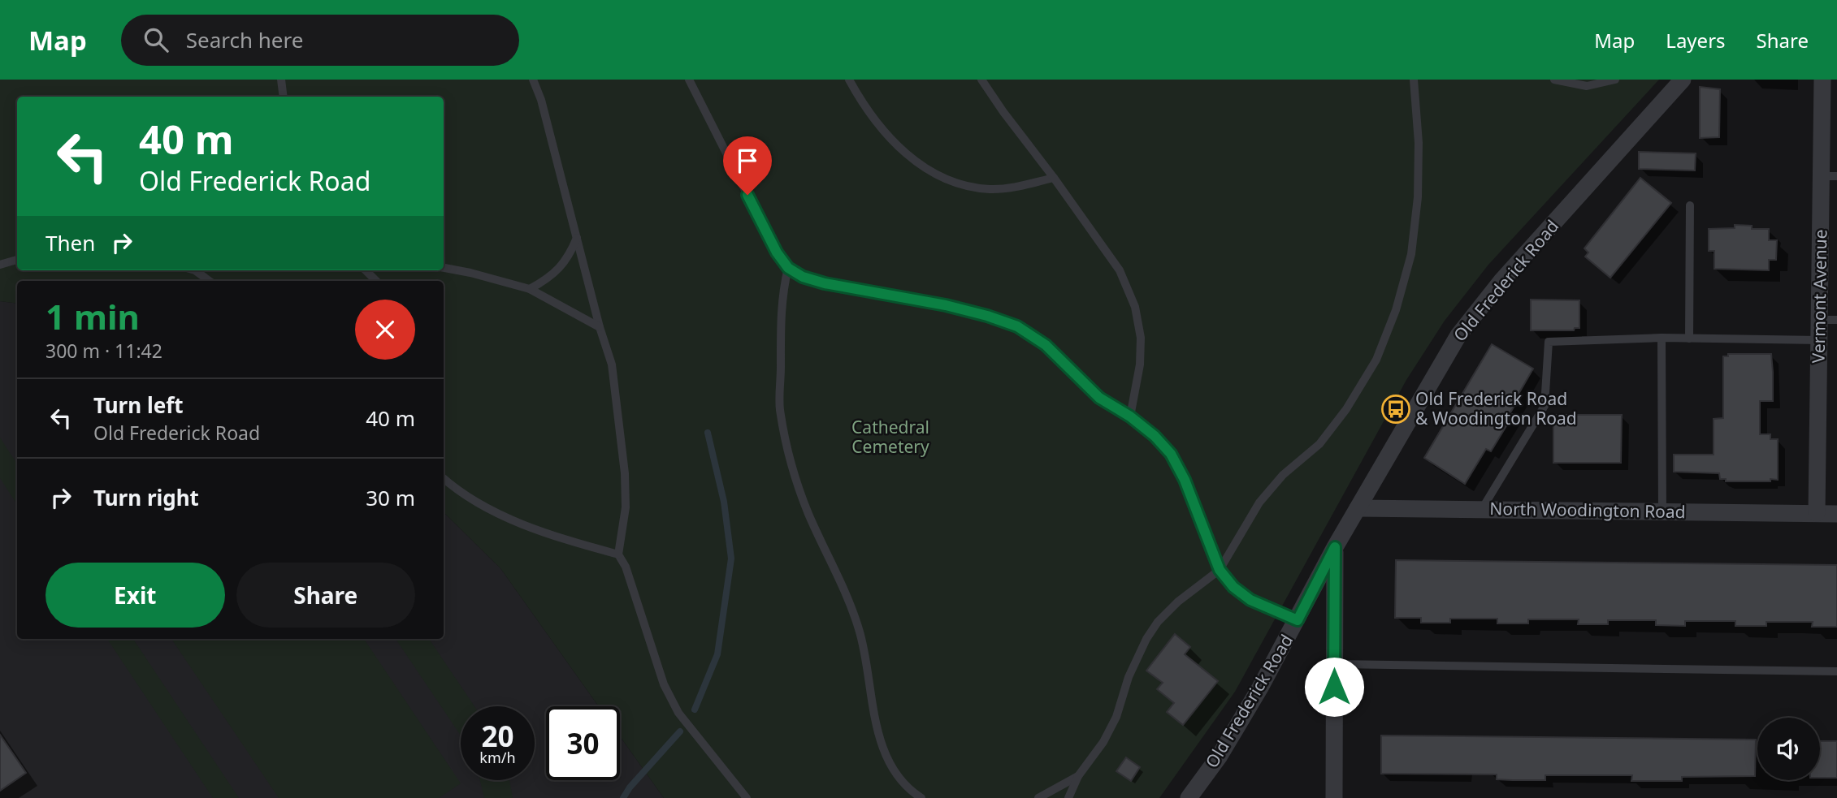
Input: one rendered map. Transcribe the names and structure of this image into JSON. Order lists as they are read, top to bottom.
{
  "streets": {
    "street": ["Old Frederick Road", "Vermont Avenue", "North Woodington Road"]
  },
  "crossings": [
    ["Old Frederick Road", "North Woodington Road"],
    ["Vermont Avenue", "North Woodington Road"]
  ],
  "parks": ["Cathedral Cemetery"],
  "places": {
    "bus stop": ["Old Frederick Road & Woodington Road"]
  },
  "page": {
    "header": "Map",
    "search": "Search here",
    "nav": ["Map", "Layers", "Share"],
    "turn": ["40 m", "Old Frederick Road"],
    "then": "Then",
    "heading": ["1 min", "300 m · 11:42"],
    "list": [
      {
        "name": "Turn left",
        "note": "Old Frederick Road",
        "value": "40 m"
      },
      {
        "name": "Turn right",
        "value": "30 m"
      }
    ],
    "buttons": ["Exit", "Share"],
    "speed": "20 km/h",
    "limit": "30"
  }
}
